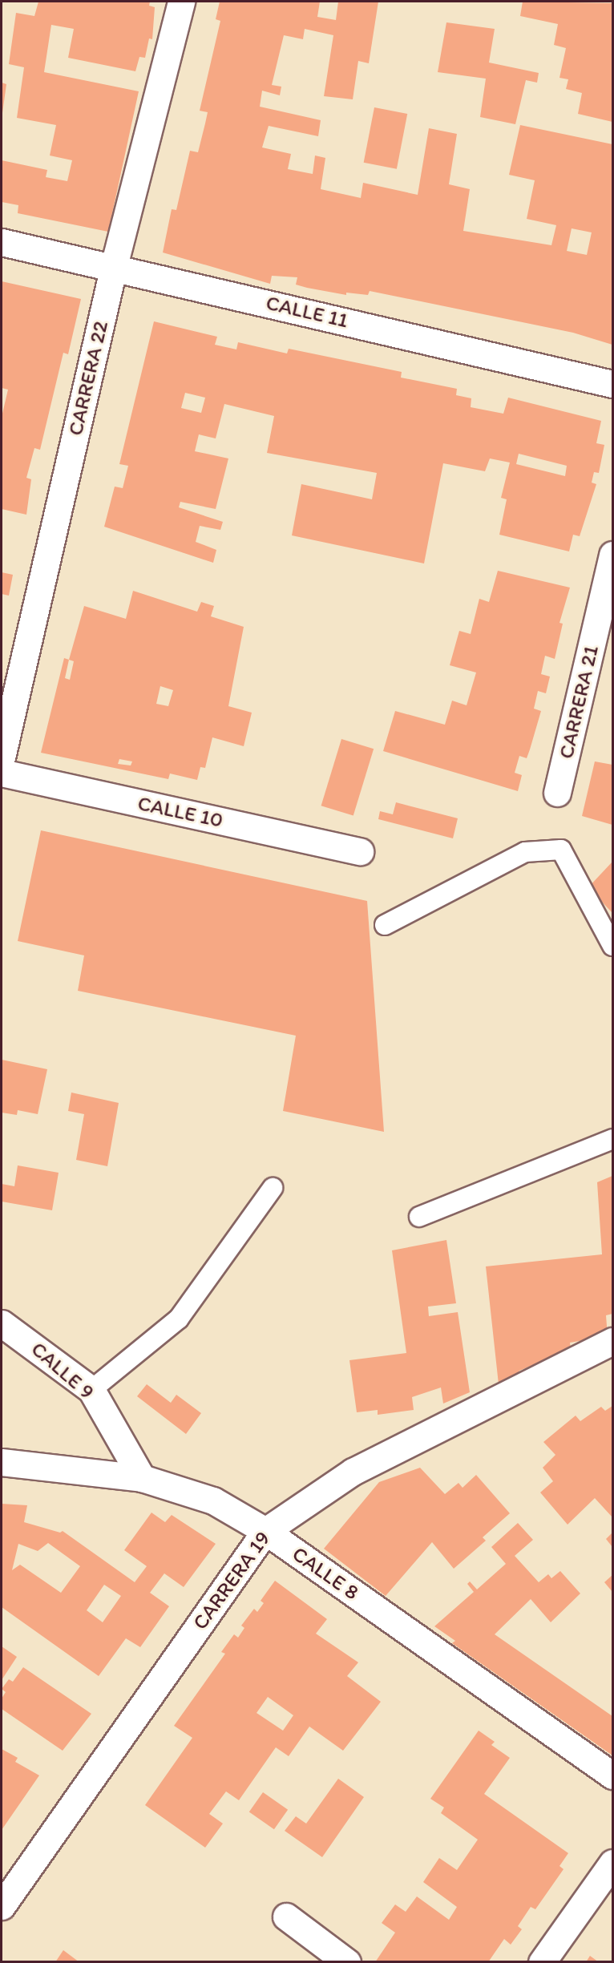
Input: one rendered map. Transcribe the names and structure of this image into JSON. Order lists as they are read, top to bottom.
{
  "streets": {
    "street": [
      "CALLE 11",
      "CARRERA 22",
      "CARRERA 21",
      "CALLE 10",
      "CALLE 9",
      "CALLE 8",
      "CARRERA 19"
    ]
  },
  "crossings": [
    ["CALLE 11", "CARRERA 22"],
    ["CALLE 9", "CALLE 8"],
    ["CALLE 8", "CARRERA 19"]
  ]
}
